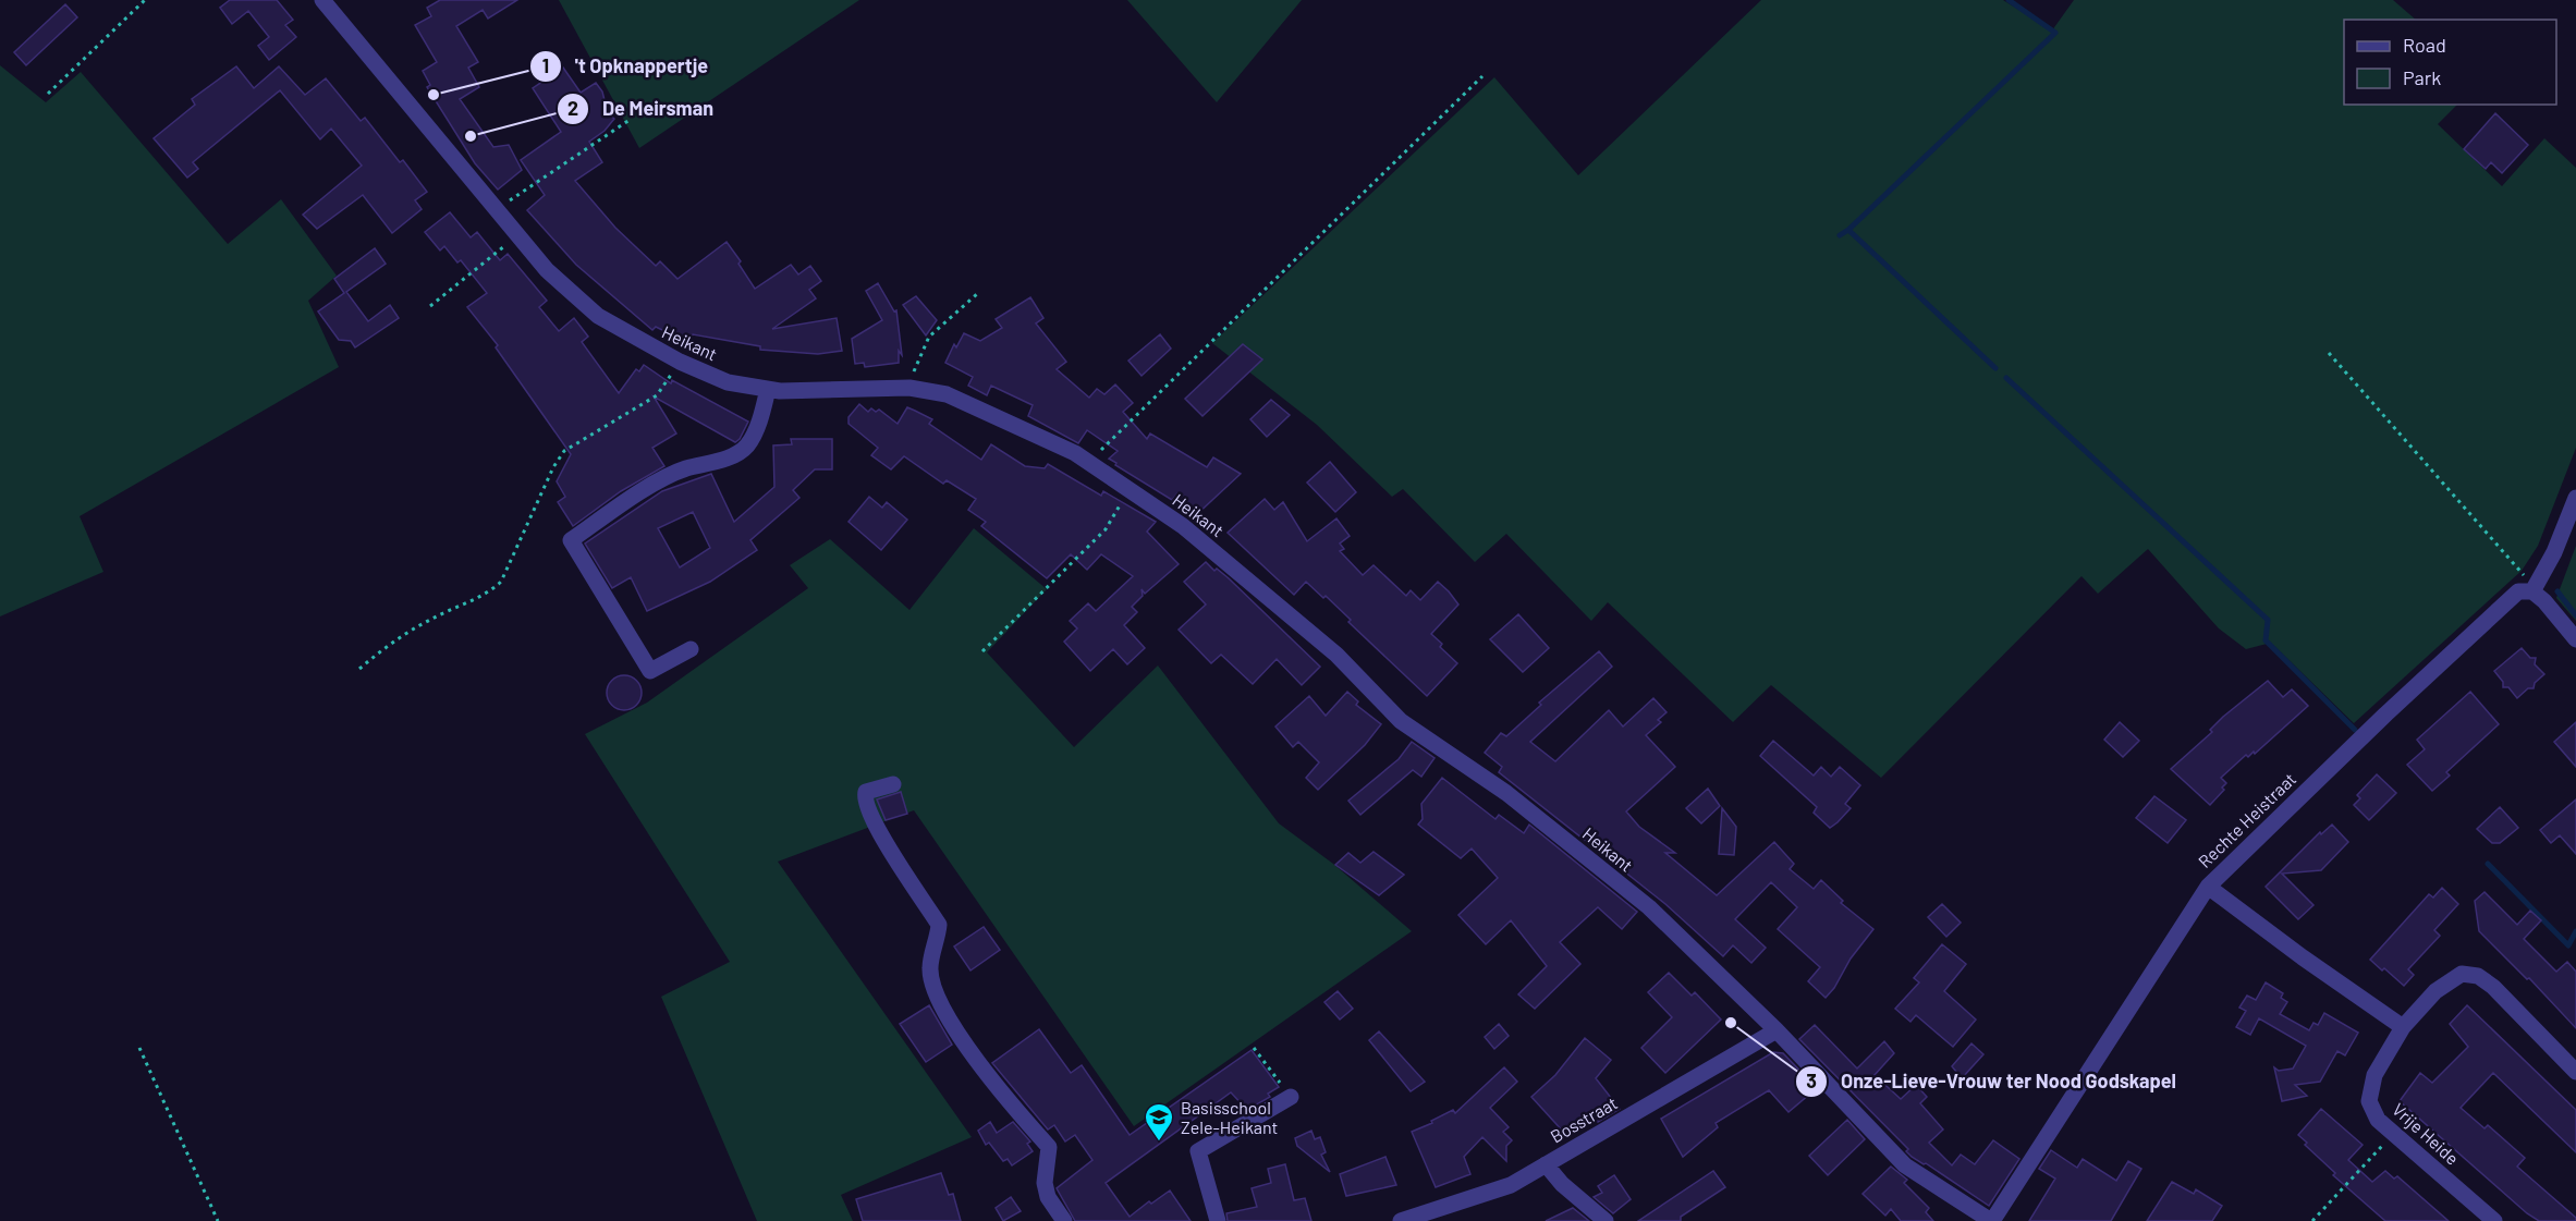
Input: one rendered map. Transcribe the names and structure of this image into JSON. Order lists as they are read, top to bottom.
{
  "streets": {
    "street": [
      "Heikant",
      "Rechte Heistraat",
      "Bosstraat",
      "Vrije Heide"
    ]
  },
  "crossings": [
    ["Heikant", "Rechte Heistraat"],
    ["Heikant", "Bosstraat"]
  ],
  "places": {
    "other": ["'t Opknappertje", "De Meirsman", "Onze-Lieve-Vrouw ter Nood Godskapel"],
    "school or university": ["Basisschool Zele-Heikant"]
  },
  "legend": ["Road", "Park"]
}
